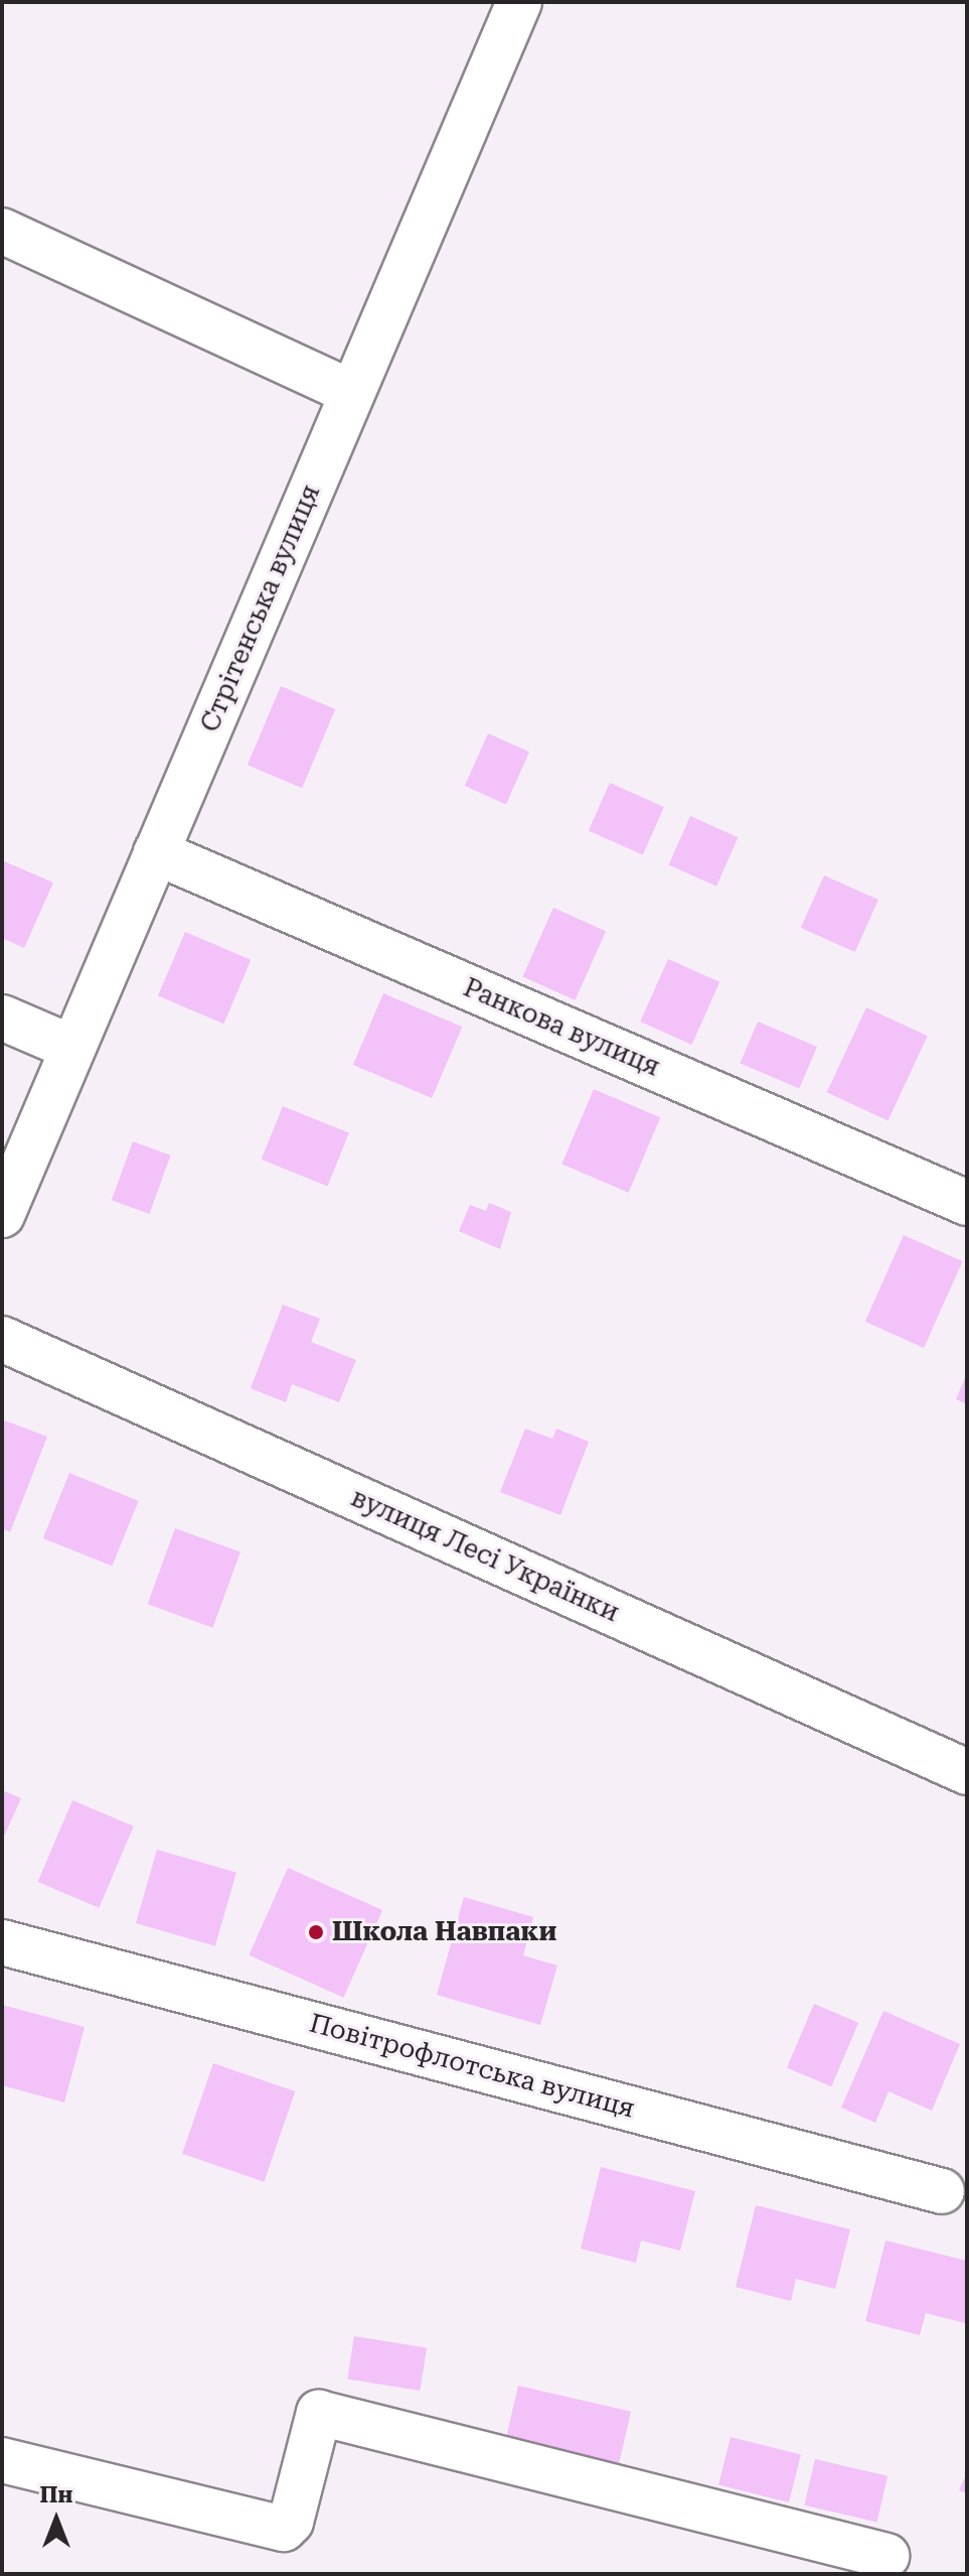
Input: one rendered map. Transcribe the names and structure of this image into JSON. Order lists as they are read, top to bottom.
{
  "streets": {
    "street": [
      "Стрітенська вулиця",
      "Ранкова вулиця",
      "вулиця Лесі Українки",
      "Повітрофлотська вулиця"
    ]
  },
  "crossings": [
    ["Стрітенська вулиця", "Ранкова вулиця"]
  ],
  "places": ["Школа Навпаки"],
  "north": "top"
}
